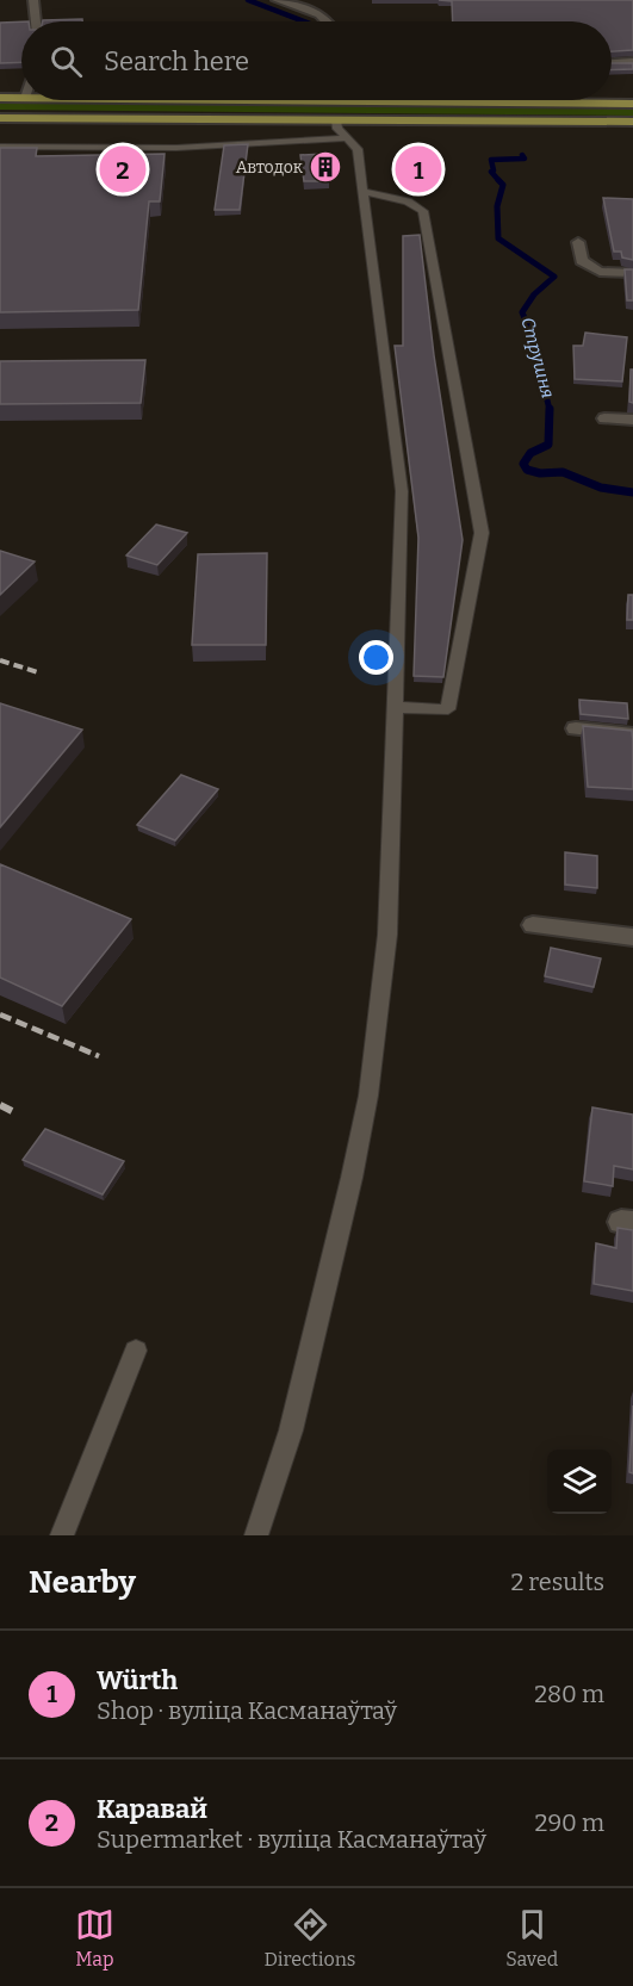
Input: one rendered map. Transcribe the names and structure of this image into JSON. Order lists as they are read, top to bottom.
{
  "water": ["Струшня"],
  "places": {
    "building": ["Автодок"]
  },
  "page": {
    "search": "Search here",
    "pins": ["1", "2"],
    "heading": ["Nearby", "2 results"],
    "list": [
      {
        "mark": "1",
        "name": "Würth",
        "note": "Shop · вуліца Касманаўтаў",
        "value": "280 m"
      },
      {
        "mark": "2",
        "name": "Каравай",
        "note": "Supermarket · вуліца Касманаўтаў",
        "value": "290 m"
      }
    ],
    "nav": ["Map", "Directions", "Saved"]
  }
}
